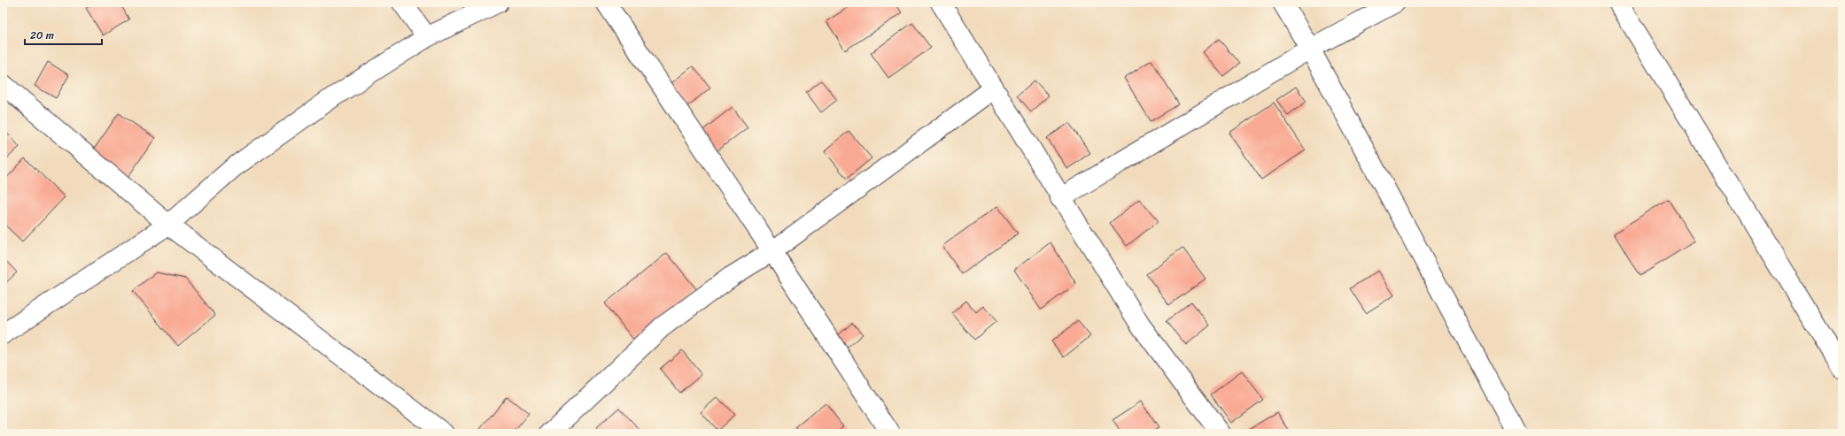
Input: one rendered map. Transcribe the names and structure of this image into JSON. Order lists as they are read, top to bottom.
{
  "scale_bar": "20 m"
}
